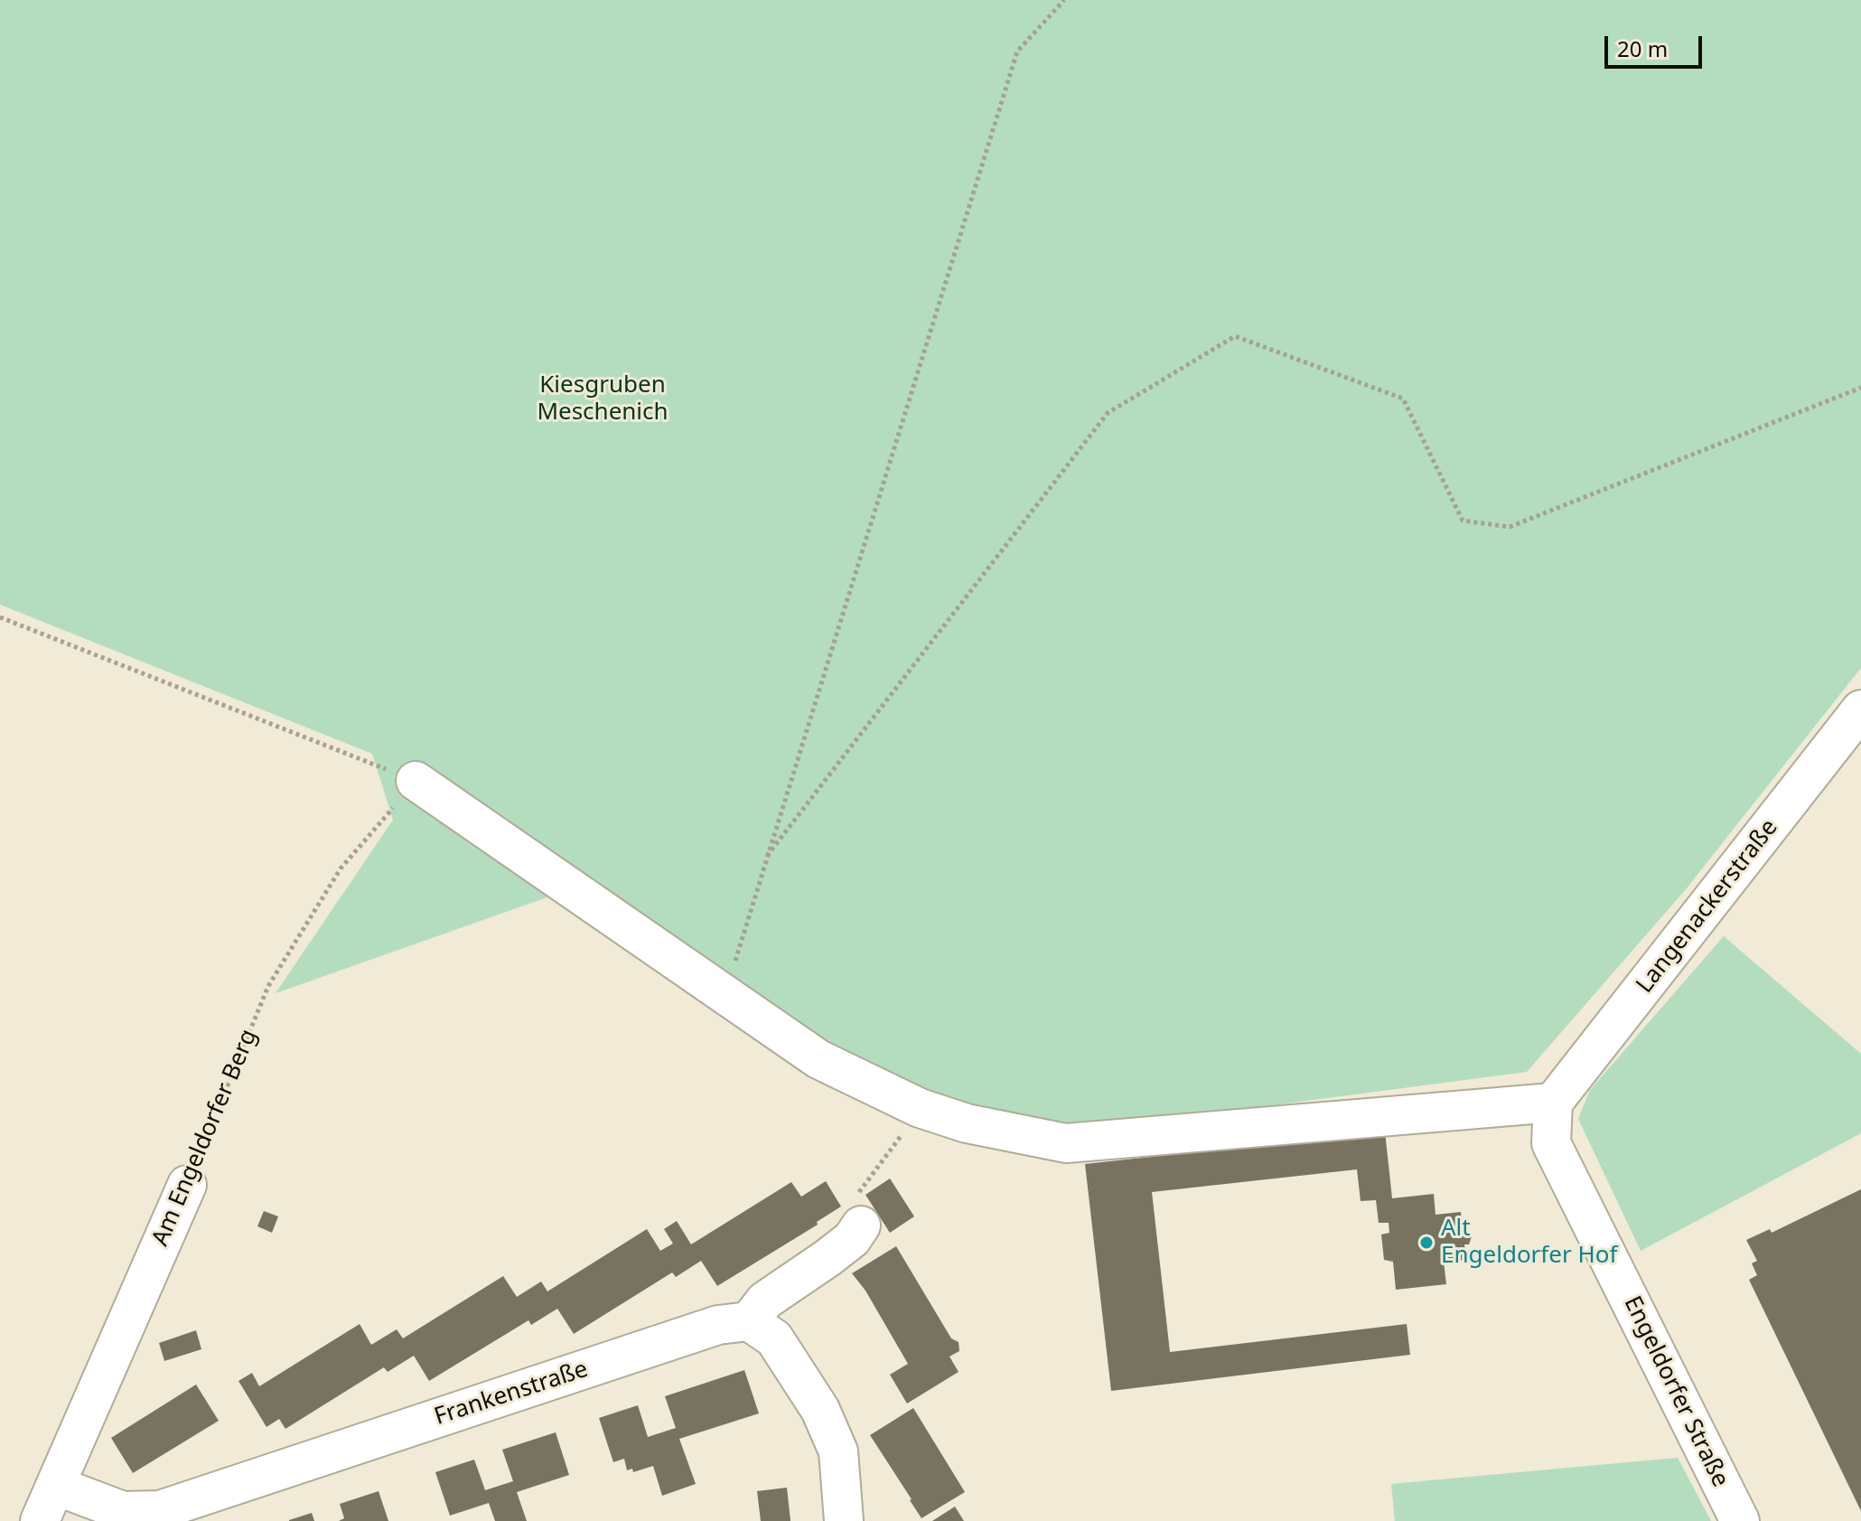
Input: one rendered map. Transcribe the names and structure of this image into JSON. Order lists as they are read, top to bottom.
{
  "streets": {
    "street": [
      "Langenackerstraße",
      "Am Engeldorfer Berg",
      "Engeldorfer Straße",
      "Frankenstraße"
    ]
  },
  "crossings": [
    ["Langenackerstraße", "Engeldorfer Straße"],
    ["Am Engeldorfer Berg", "Frankenstraße"]
  ],
  "parks": ["Kiesgruben Meschenich"],
  "places": ["Alt Engeldorfer Hof"],
  "scale_bar": "20 m"
}
